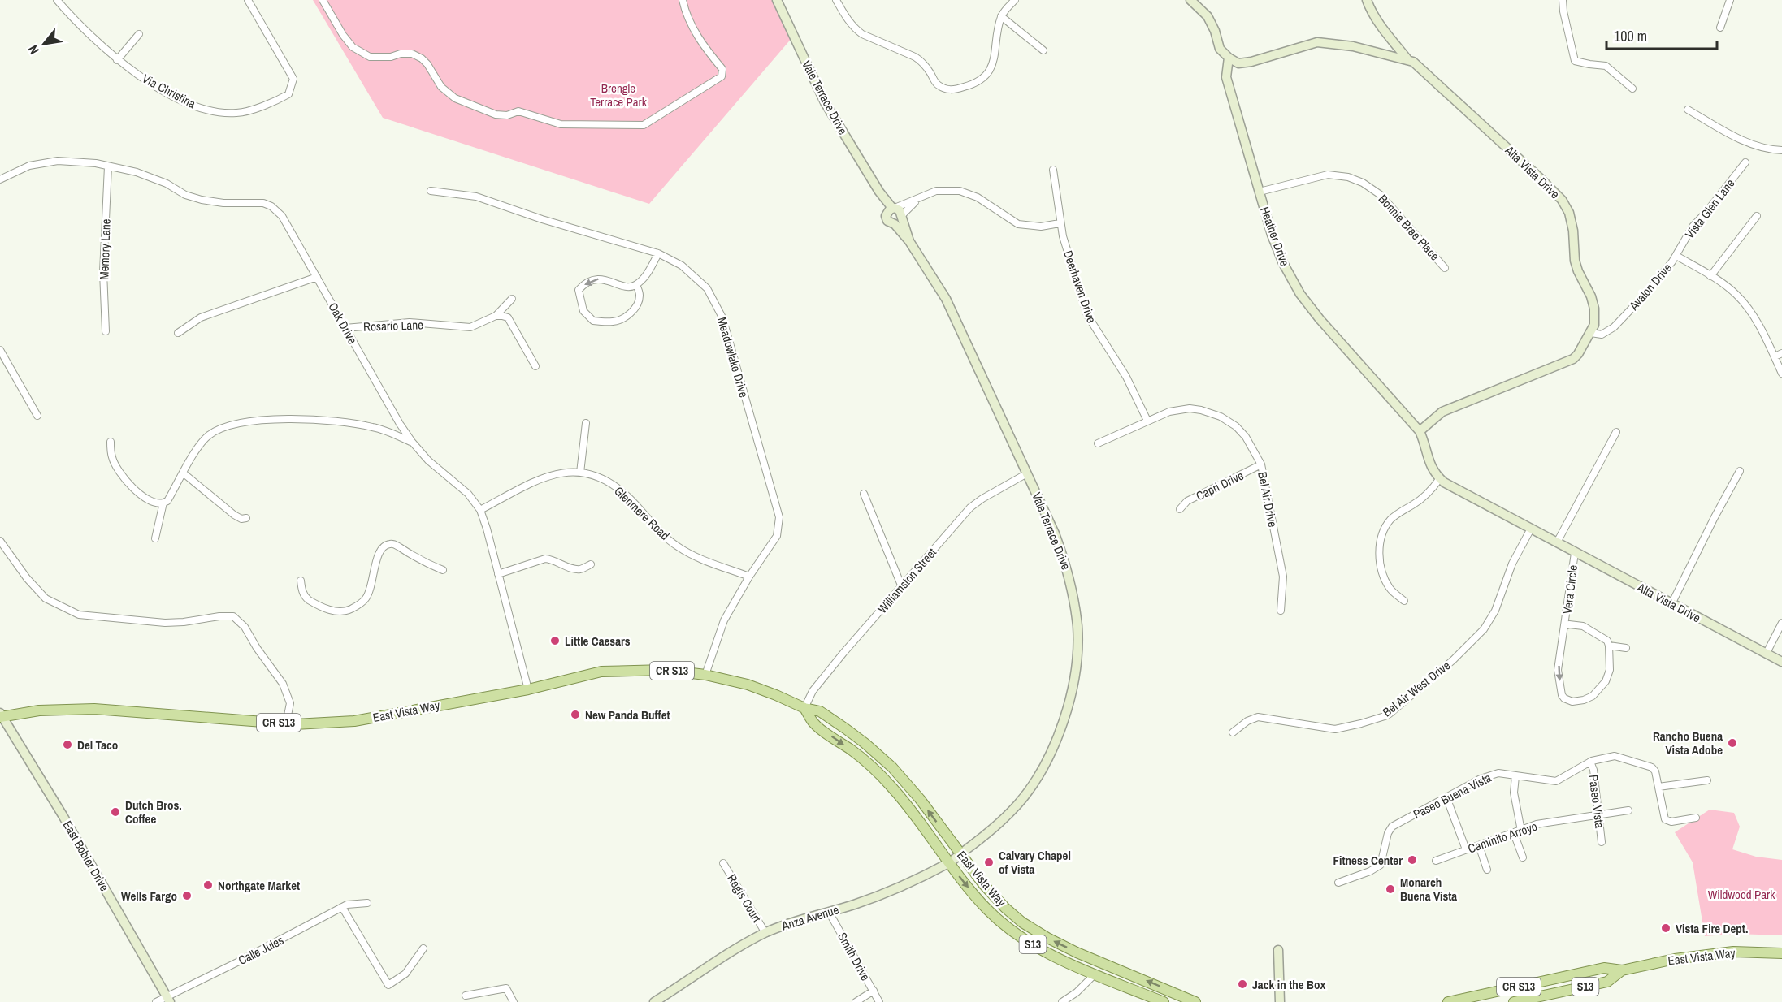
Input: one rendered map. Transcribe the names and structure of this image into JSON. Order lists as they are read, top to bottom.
{
  "streets": {
    "main road": ["CR S13", "East Vista Way", "S13"],
    "street": [
      "Via Christina",
      "Vale Terrace Drive",
      "Alta Vista Drive",
      "Vista Glen Lane",
      "Bonnie Brae Place",
      "Heather Drive",
      "Memory Lane",
      "Deerhaven Drive",
      "Avalon Drive",
      "Oak Drive",
      "Rosario Lane",
      "Meadowlake Drive",
      "Capri Drive",
      "Bel Air Drive",
      "Glenmere Road",
      "Williamston Street",
      "Vera Circle",
      "Bel Air West Drive",
      "Paseo Buena Vista",
      "Paseo Vista",
      "Caminito Arroyo",
      "East Bobier Drive",
      "Regis Court",
      "Anza Avenue",
      "Calle Jules",
      "Smith Drive"
    ]
  },
  "crossings": [
    ["Vale Terrace Drive", "Williamston Street"],
    ["Vale Terrace Drive", "East Vista Way"],
    ["Vale Terrace Drive", "Anza Avenue"],
    ["Alta Vista Drive", "Heather Drive"],
    ["Alta Vista Drive", "Avalon Drive"],
    ["Alta Vista Drive", "Vera Circle"],
    ["Alta Vista Drive", "Bel Air West Drive"],
    ["Vista Glen Lane", "Avalon Drive"],
    ["Bonnie Brae Place", "Heather Drive"],
    ["Memory Lane", "Oak Drive"],
    ["Deerhaven Drive", "Bel Air Drive"],
    ["Oak Drive", "Rosario Lane"],
    ["Oak Drive", "Glenmere Road"],
    ["Oak Drive", "East Vista Way"],
    ["Meadowlake Drive", "Glenmere Road"],
    ["Meadowlake Drive", "East Vista Way"],
    ["Capri Drive", "Bel Air Drive"],
    ["Williamston Street", "East Vista Way"],
    ["East Vista Way", "East Bobier Drive"],
    ["East Vista Way", "Anza Avenue"],
    ["Paseo Buena Vista", "Paseo Vista"],
    ["Paseo Vista", "Caminito Arroyo"],
    ["East Bobier Drive", "Calle Jules"],
    ["Regis Court", "Anza Avenue"],
    ["Anza Avenue", "Smith Drive"]
  ],
  "parks": ["Brengle Terrace Park", "Wildwood Park"],
  "places": [
    "Little Caesars",
    "New Panda Buffet",
    "Rancho Buena Vista Adobe",
    "Del Taco",
    "Dutch Bros. Coffee",
    "Fitness Center",
    "Calvary Chapel of Vista",
    "Northgate Market",
    "Monarch Buena Vista",
    "Wells Fargo",
    "Vista Fire Dept.",
    "Jack in the Box"
  ],
  "scale_bar": "100 m",
  "north": "bottom left"
}
